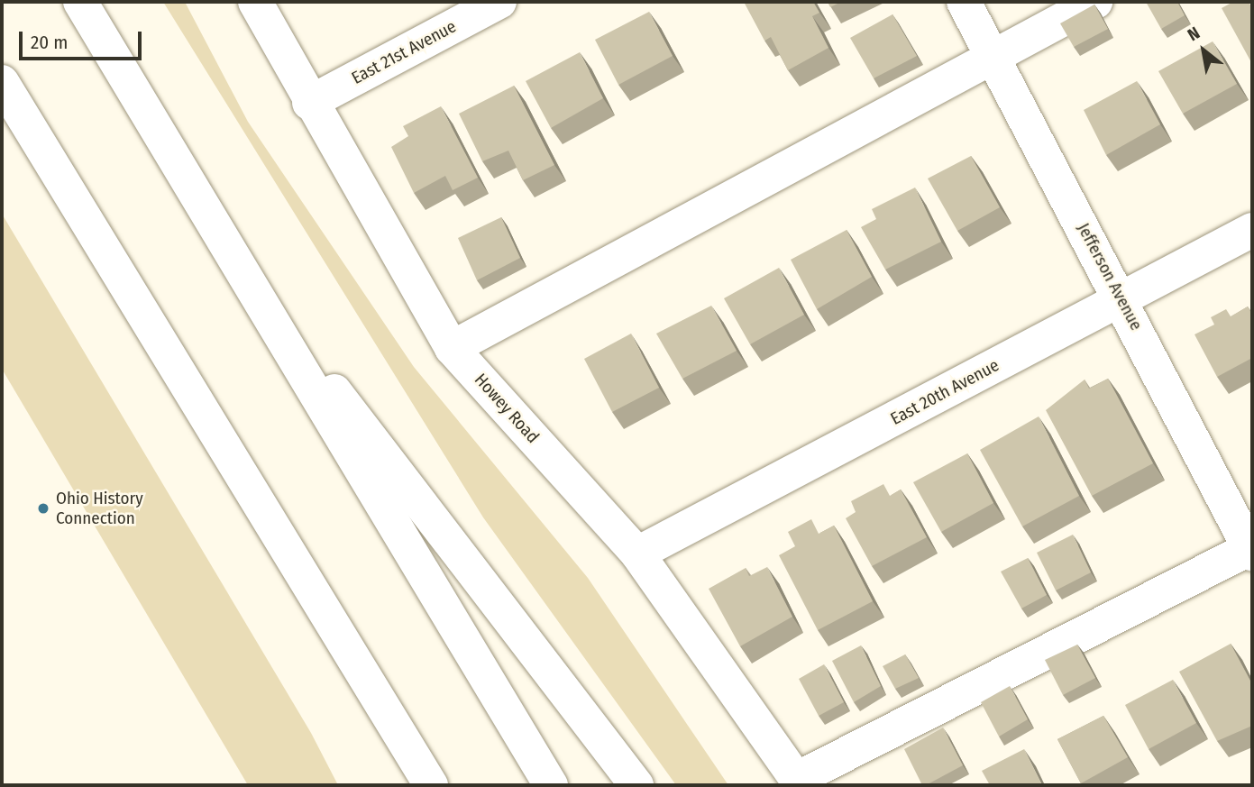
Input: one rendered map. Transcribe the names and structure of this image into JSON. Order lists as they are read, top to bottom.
{
  "streets": {
    "main road": [
      "East 21st Avenue",
      "Jefferson Avenue",
      "East 20th Avenue",
      "Howey Road"
    ]
  },
  "crossings": [
    ["East 21st Avenue", "Howey Road"],
    ["Jefferson Avenue", "East 20th Avenue"],
    ["East 20th Avenue", "Howey Road"]
  ],
  "places": ["Ohio History Connection"],
  "scale_bar": "20 m",
  "north": "top left"
}
